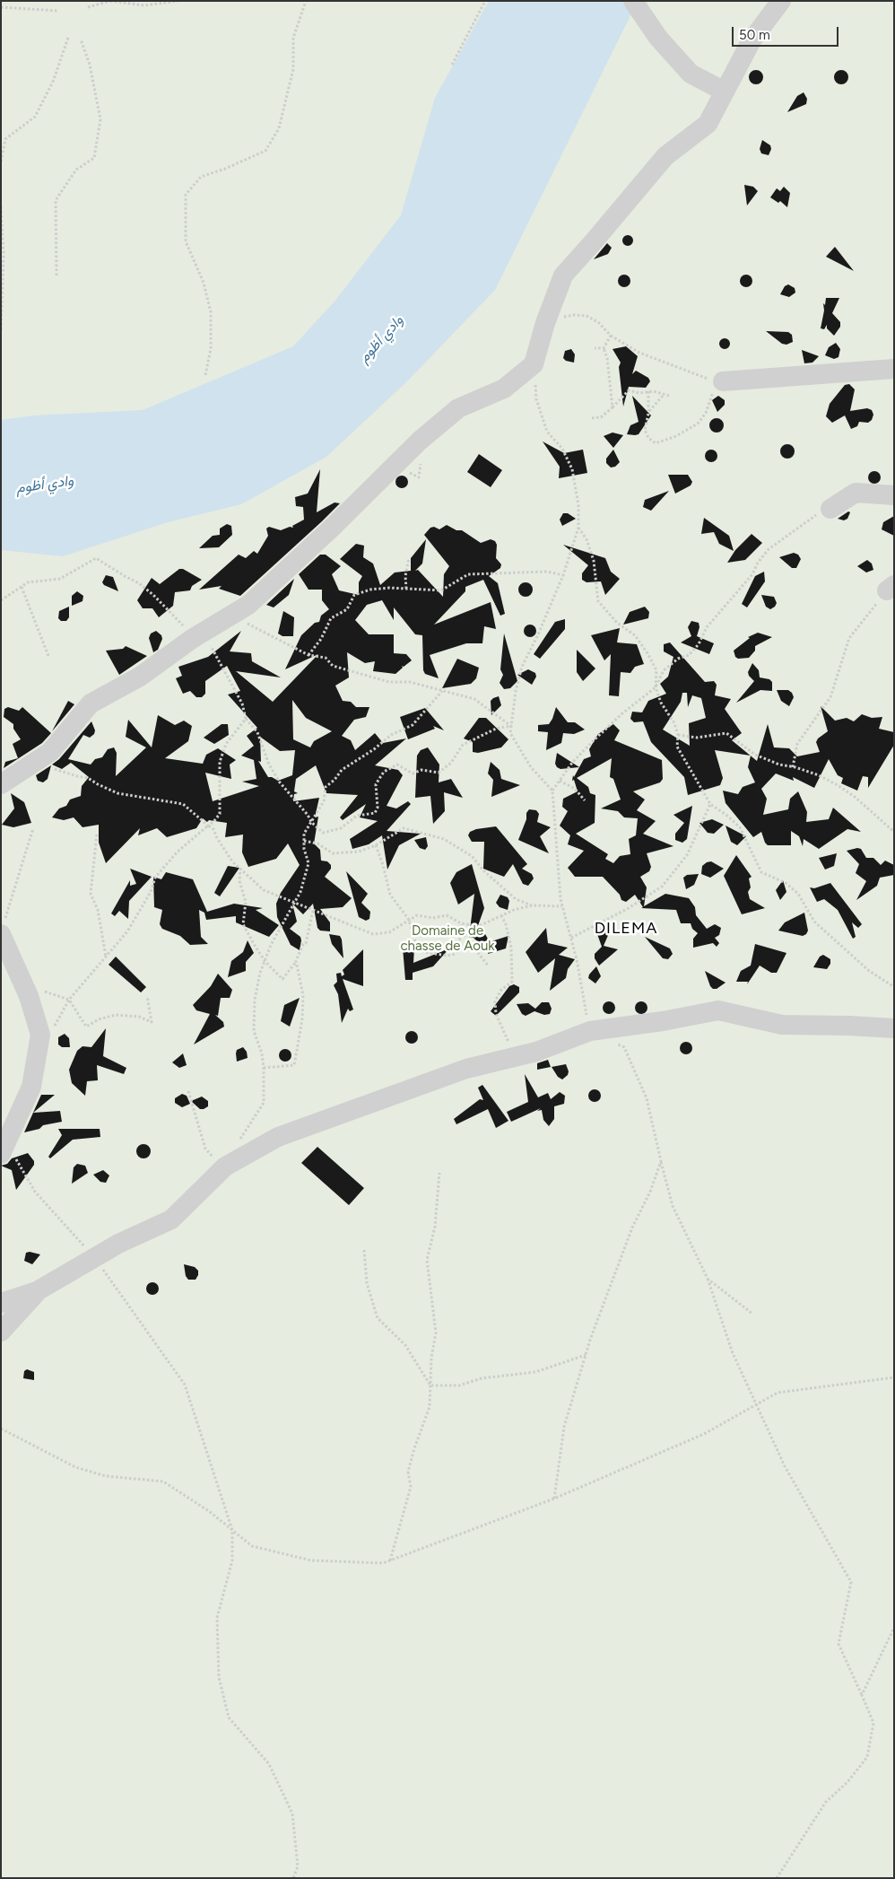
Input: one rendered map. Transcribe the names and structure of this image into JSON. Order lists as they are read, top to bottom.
{
  "districts": ["DILEMA"],
  "water": ["وادي أظوم"],
  "parks": ["Domaine de chasse de Aouk"],
  "scale_bar": "50 m"
}
